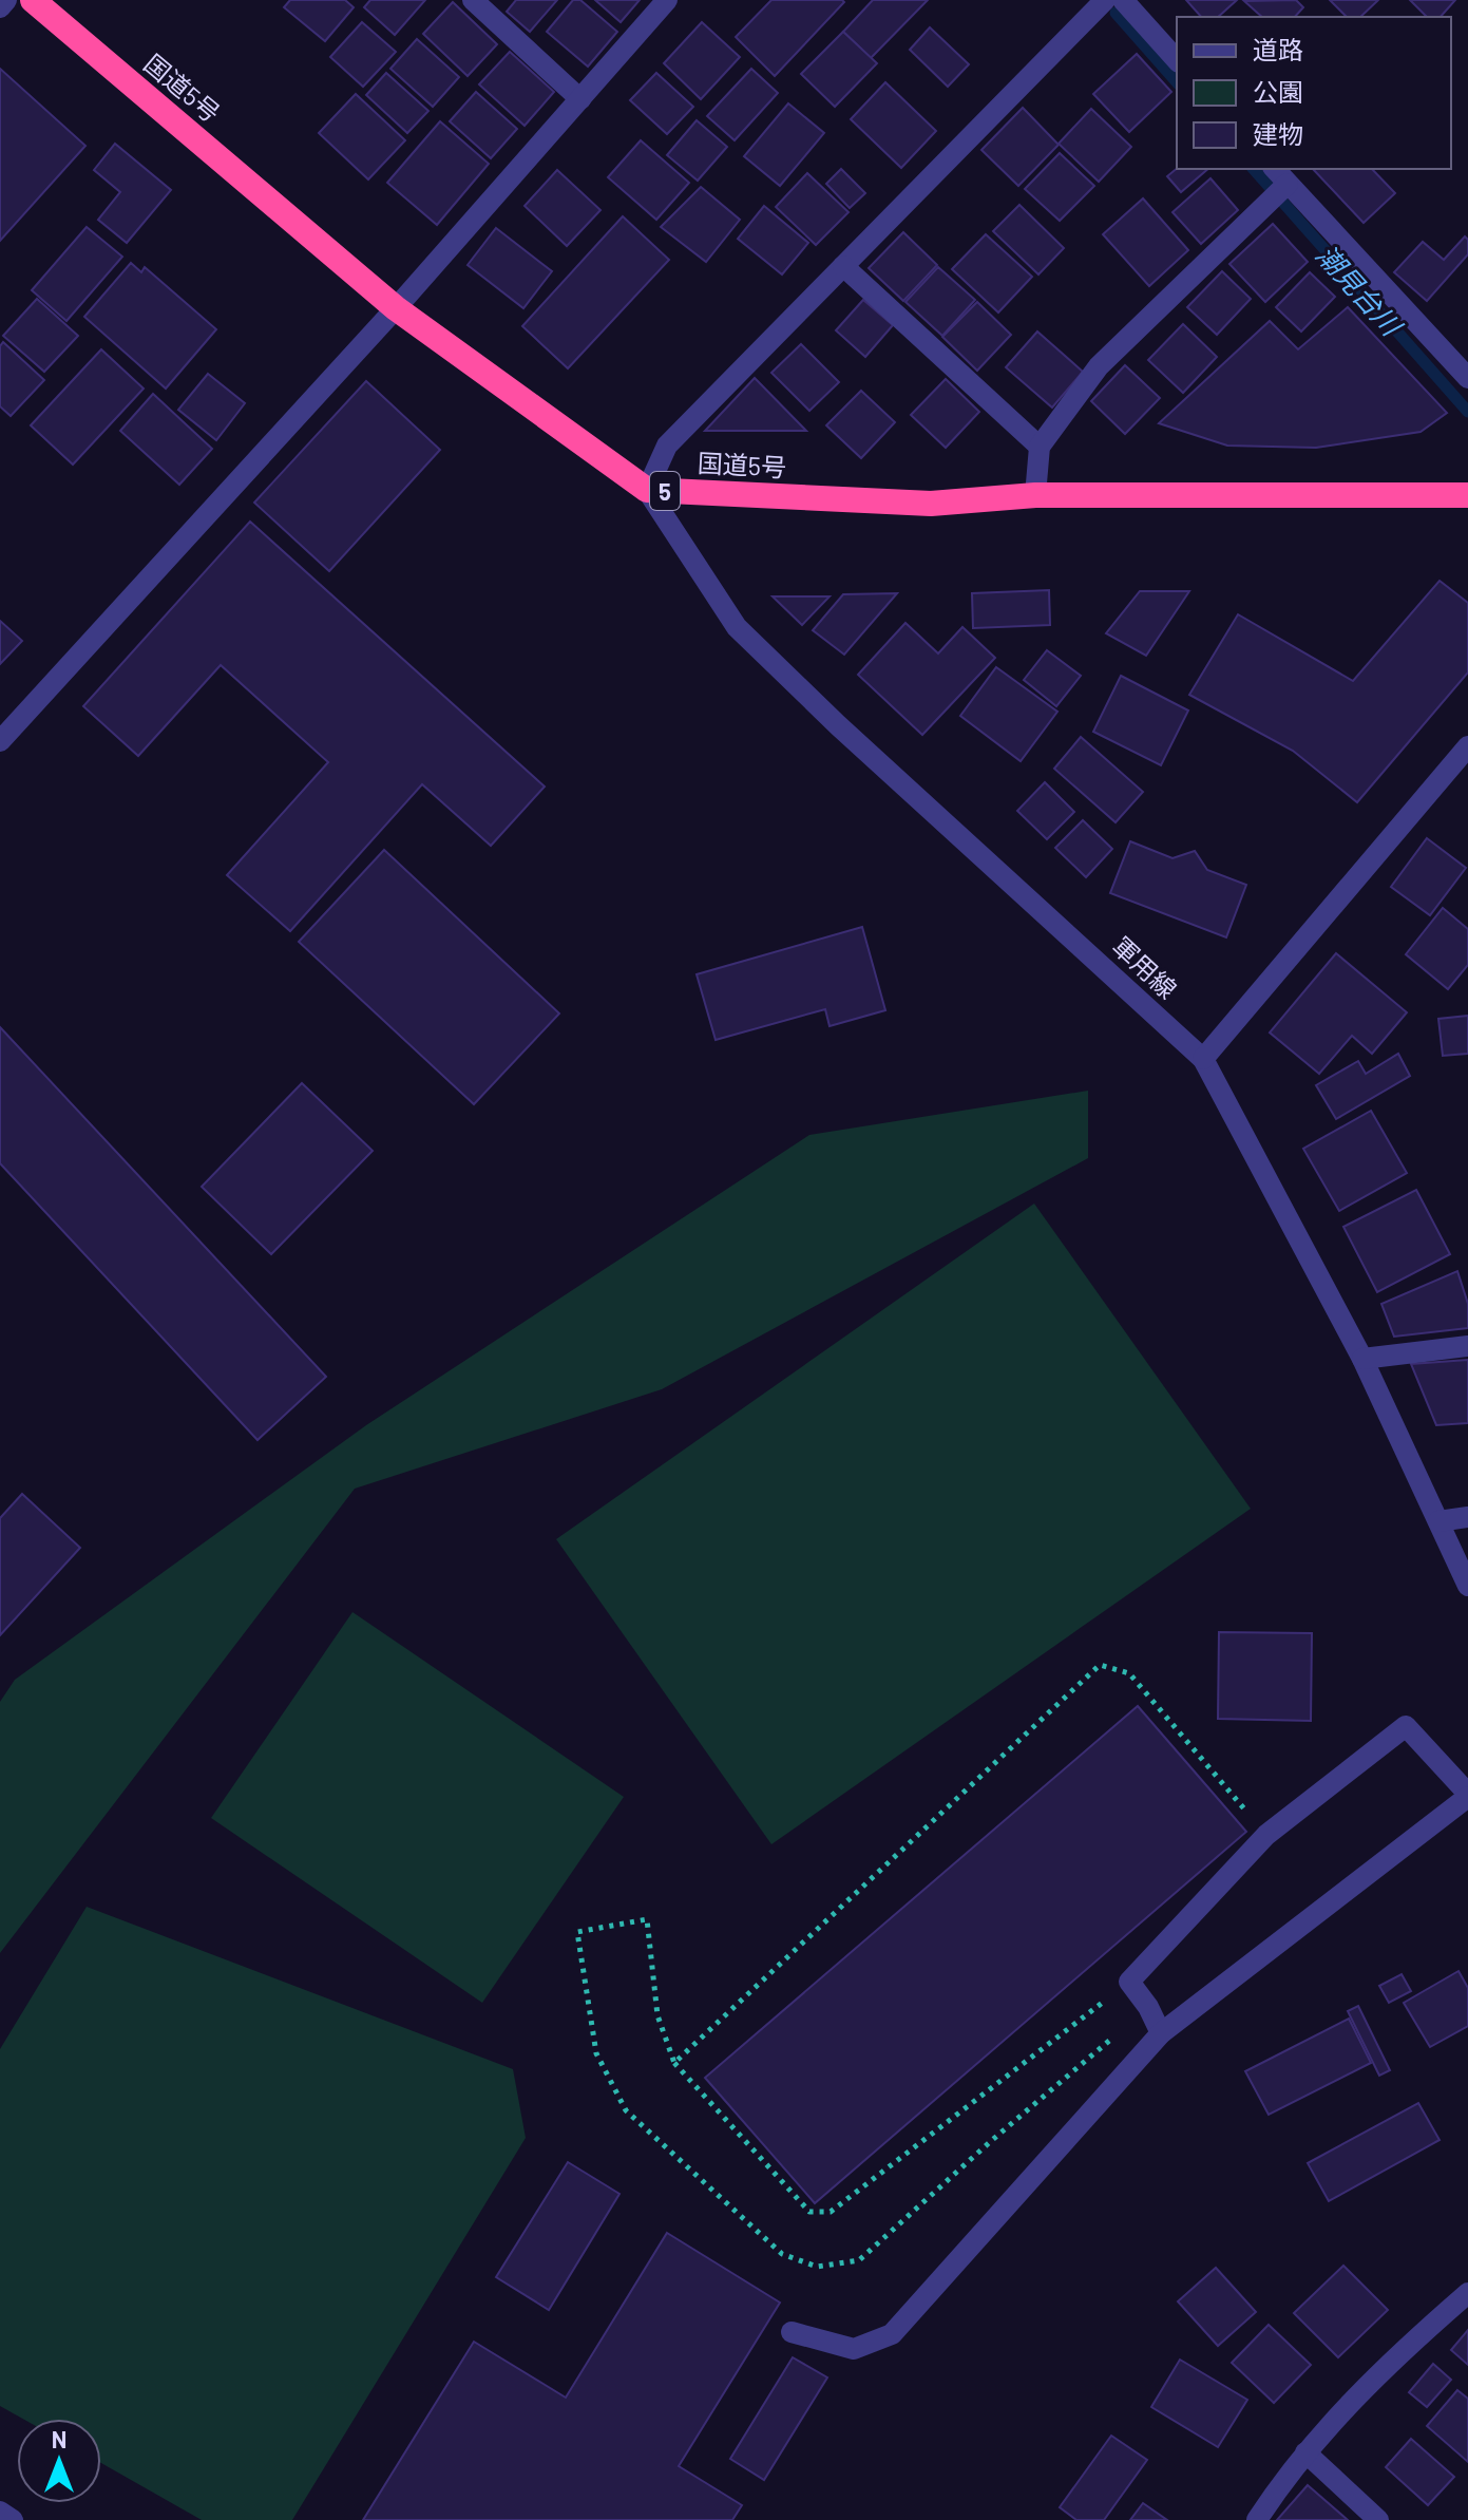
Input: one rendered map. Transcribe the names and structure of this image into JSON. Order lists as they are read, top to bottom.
{
  "streets": {
    "highway": ["国道5号", "5"],
    "street": ["軍用線"]
  },
  "crossings": [
    ["国道5号", "軍用線"]
  ],
  "water": ["潮見台川"],
  "legend": ["道路", "公園", "建物"],
  "north": "top"
}
